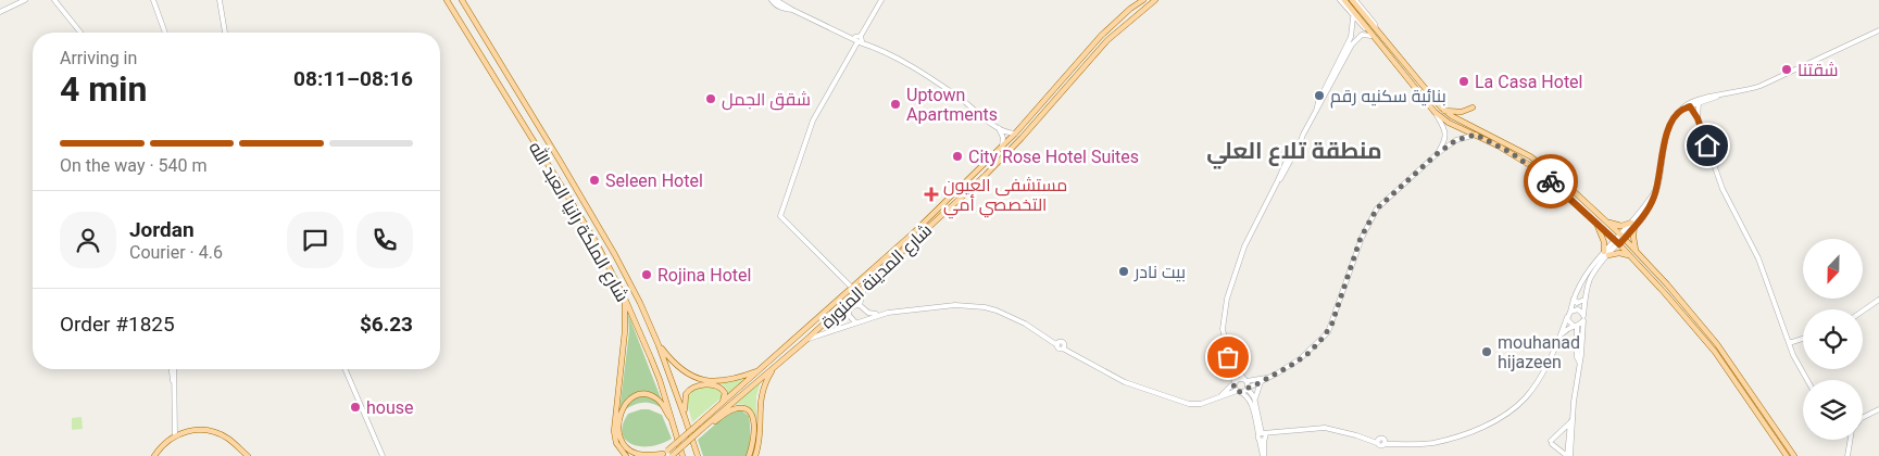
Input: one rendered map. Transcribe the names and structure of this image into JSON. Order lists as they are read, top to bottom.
{
  "streets": {
    "main road": ["شارع الملكة رانيا العبد الله", "شارع المدينة المنورة"]
  },
  "districts": ["منطقة تلاع العلي"],
  "places": {
    "other": [
      "شقتنا",
      "La Casa Hotel",
      "بنائية سكنيه رقم",
      "شقق الجمل",
      "Uptown Apartments",
      "City Rose Hotel Suites",
      "Seleen Hotel",
      "بيت نادر",
      "Rojina Hotel",
      "mouhanad hijazeen",
      "house"
    ],
    "health": ["مستشفى العيون التخصصي أمي"]
  },
  "north": "bottom",
  "page": {
    "heading": ["4 min", "Arriving in", "08:11–08:16"],
    "panel": [
      "Jordan",
      "Courier · 4.6",
      "Order #1825",
      "$6.23"
    ],
    "bar": "On the way · 540 m"
  }
}
